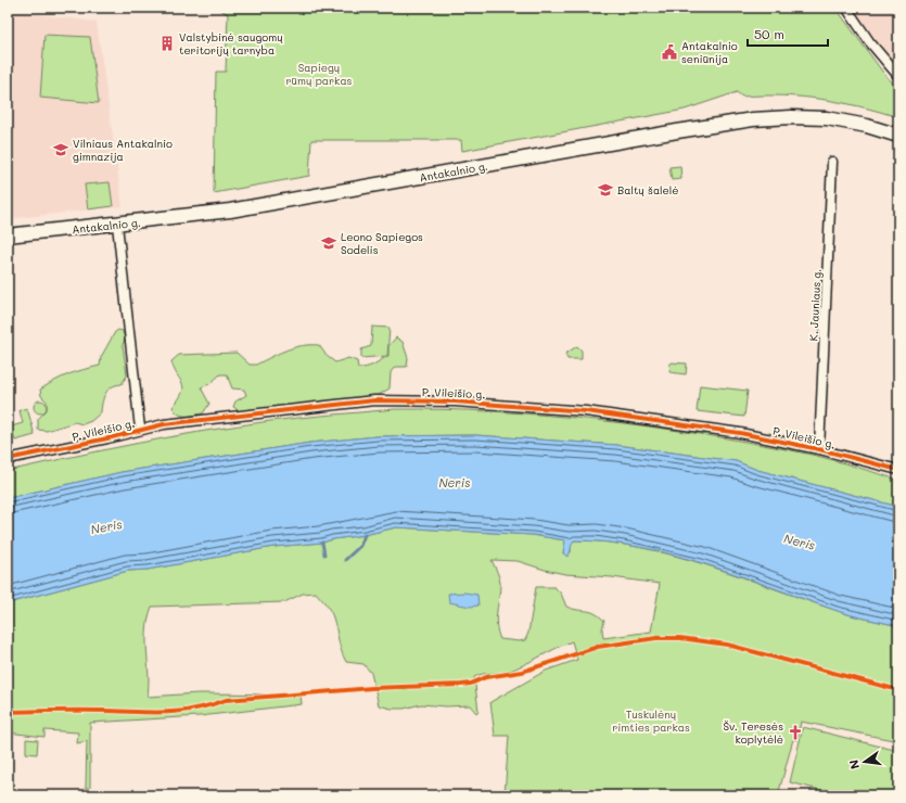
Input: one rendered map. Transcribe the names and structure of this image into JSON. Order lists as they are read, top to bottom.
{
  "streets": {
    "main road": ["Antakalnio g."],
    "street": ["K. Jauniaus g.", "P. Vileišio g."]
  },
  "crossings": [
    ["K. Jauniaus g.", "P. Vileišio g."]
  ],
  "water": ["Neris"],
  "parks": ["Sapiegų rūmų parkas", "Tuskulėnų rimties parkas"],
  "places": {
    "building": ["Valstybinė saugomų teritorijų tarnyba"],
    "public building": ["Antakalnio seniūnija"],
    "school or university": ["Vilniaus Antakalnio gimnazija", "Baltų šalelė", "Leono Sapiegos Sodelis"],
    "church": ["Šv. Teresės koplytėlė"]
  },
  "scale_bar": "50 m",
  "north": "left"
}
